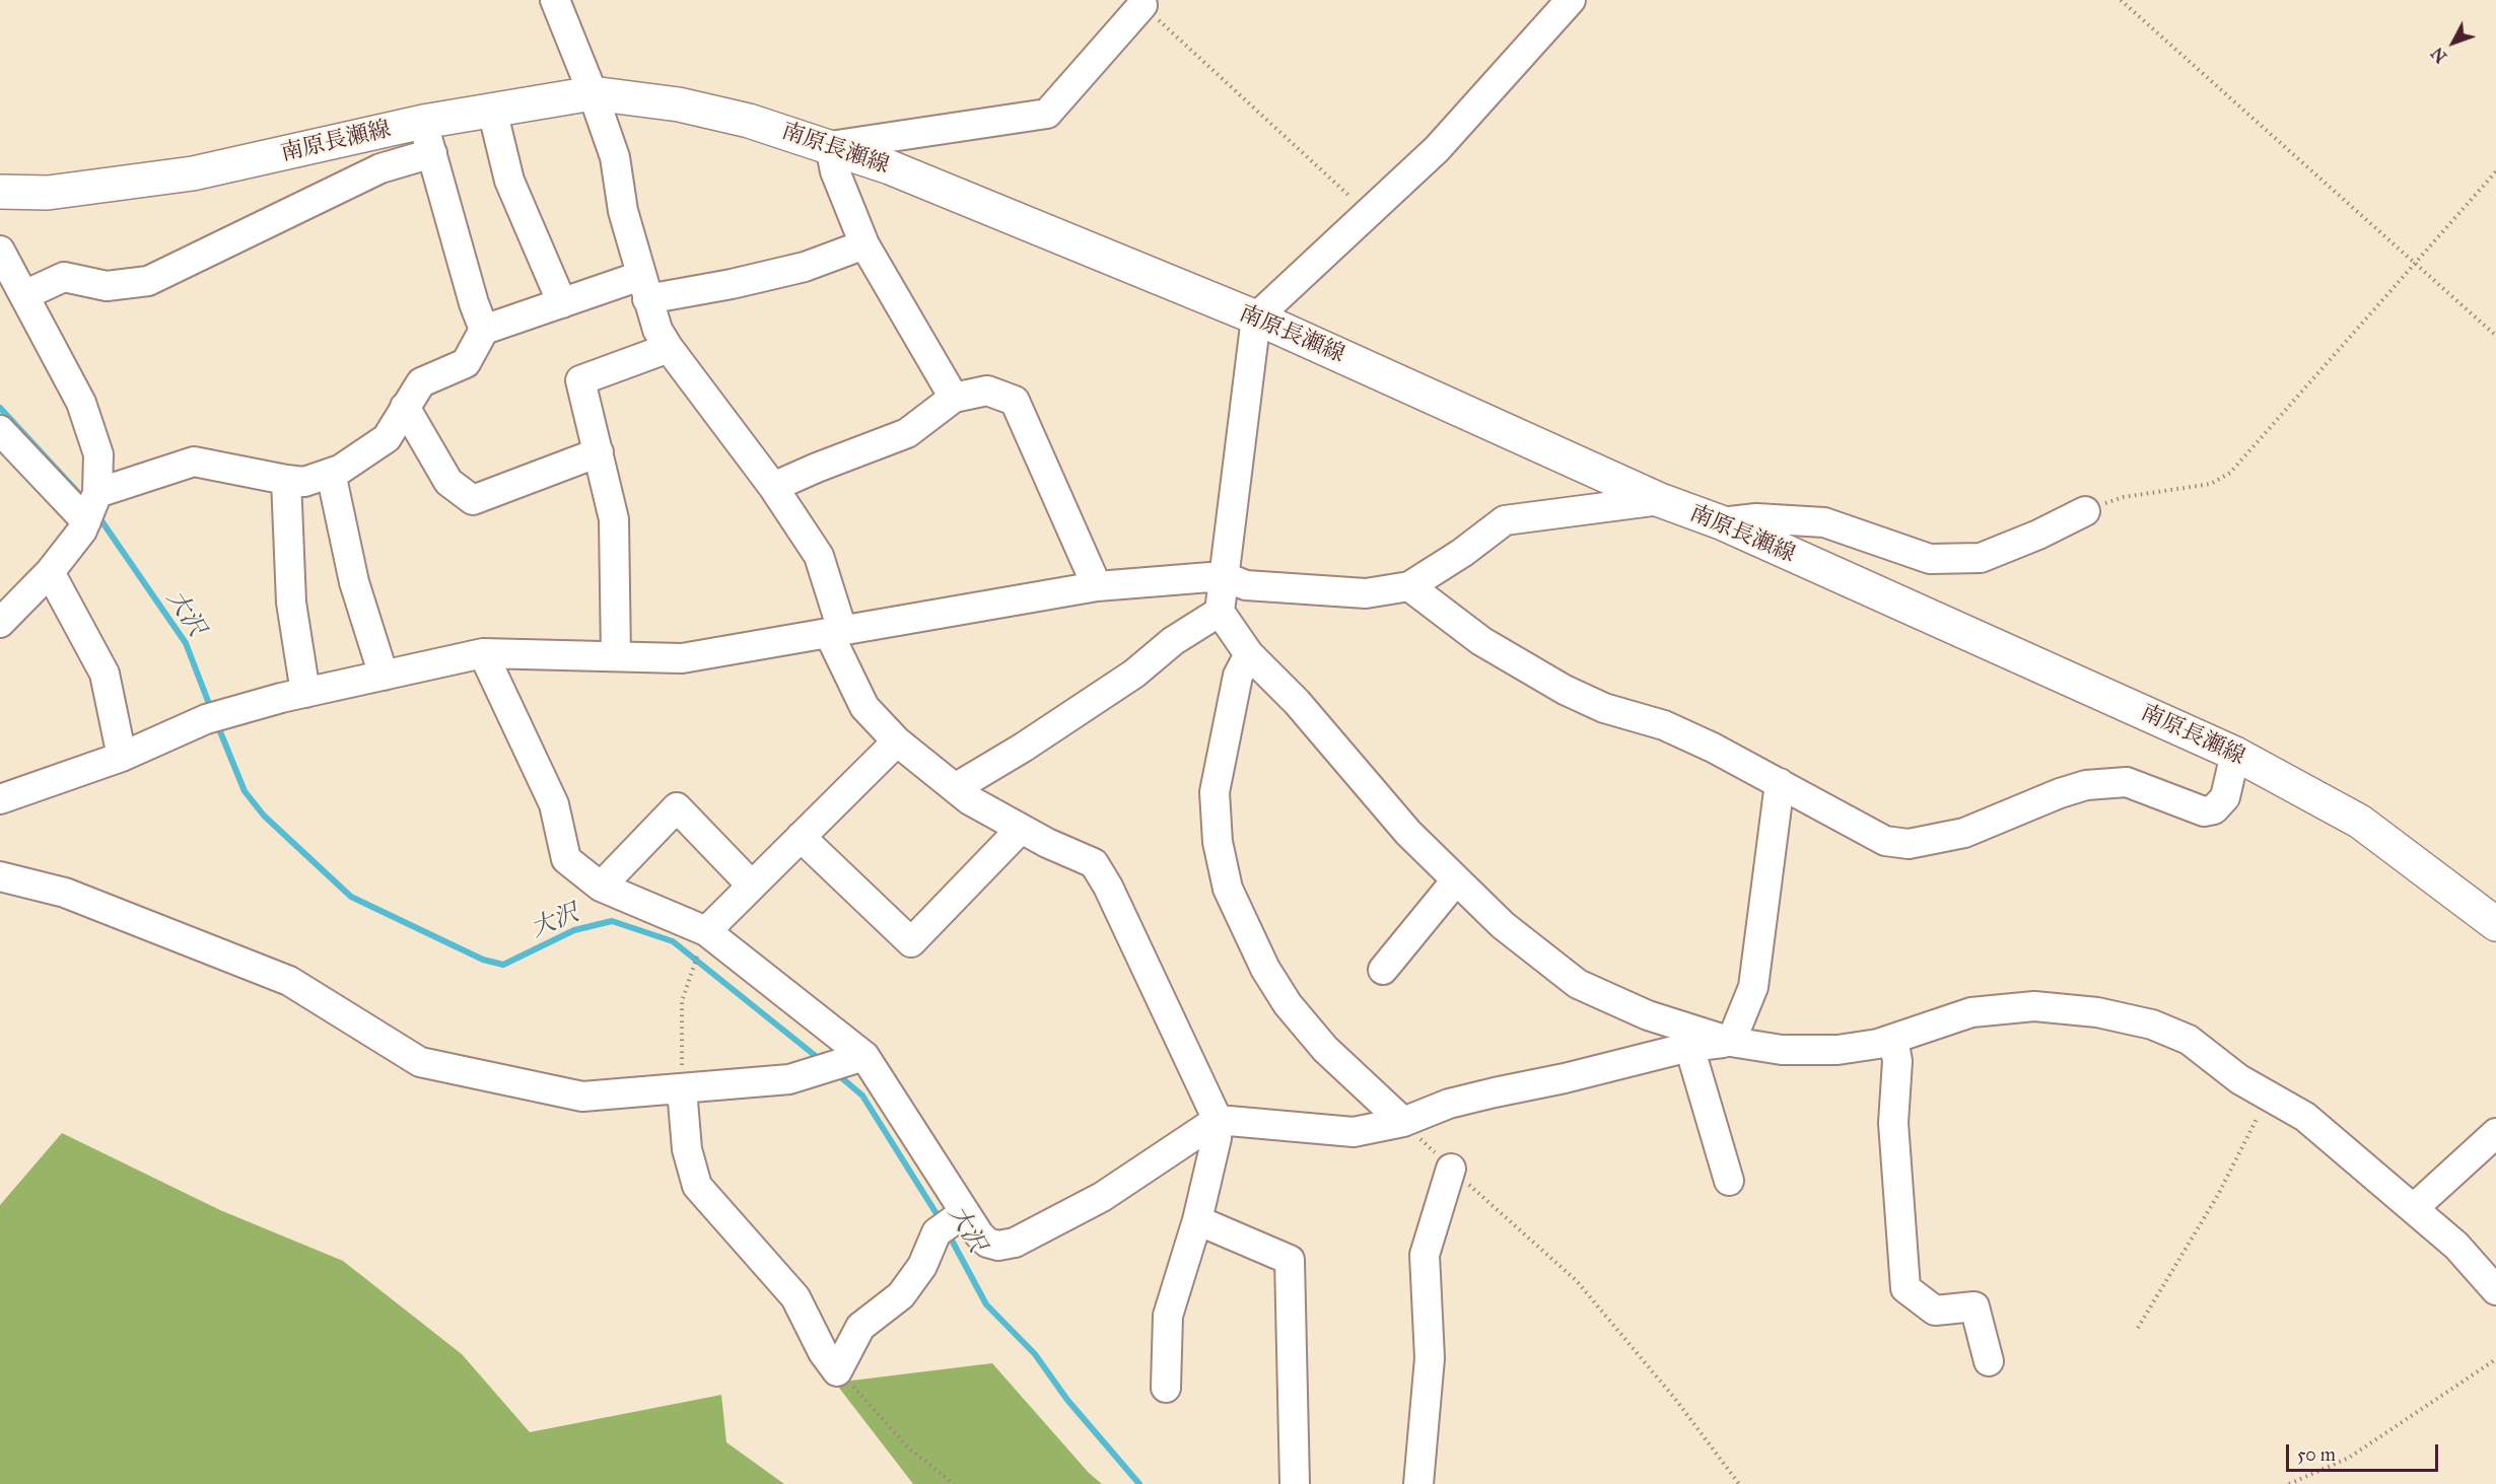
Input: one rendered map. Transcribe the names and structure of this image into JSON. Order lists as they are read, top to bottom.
{
  "streets": {
    "main road": ["南原長瀬線"]
  },
  "water": ["大沢"],
  "scale_bar": "50 m",
  "north": "bottom left"
}
